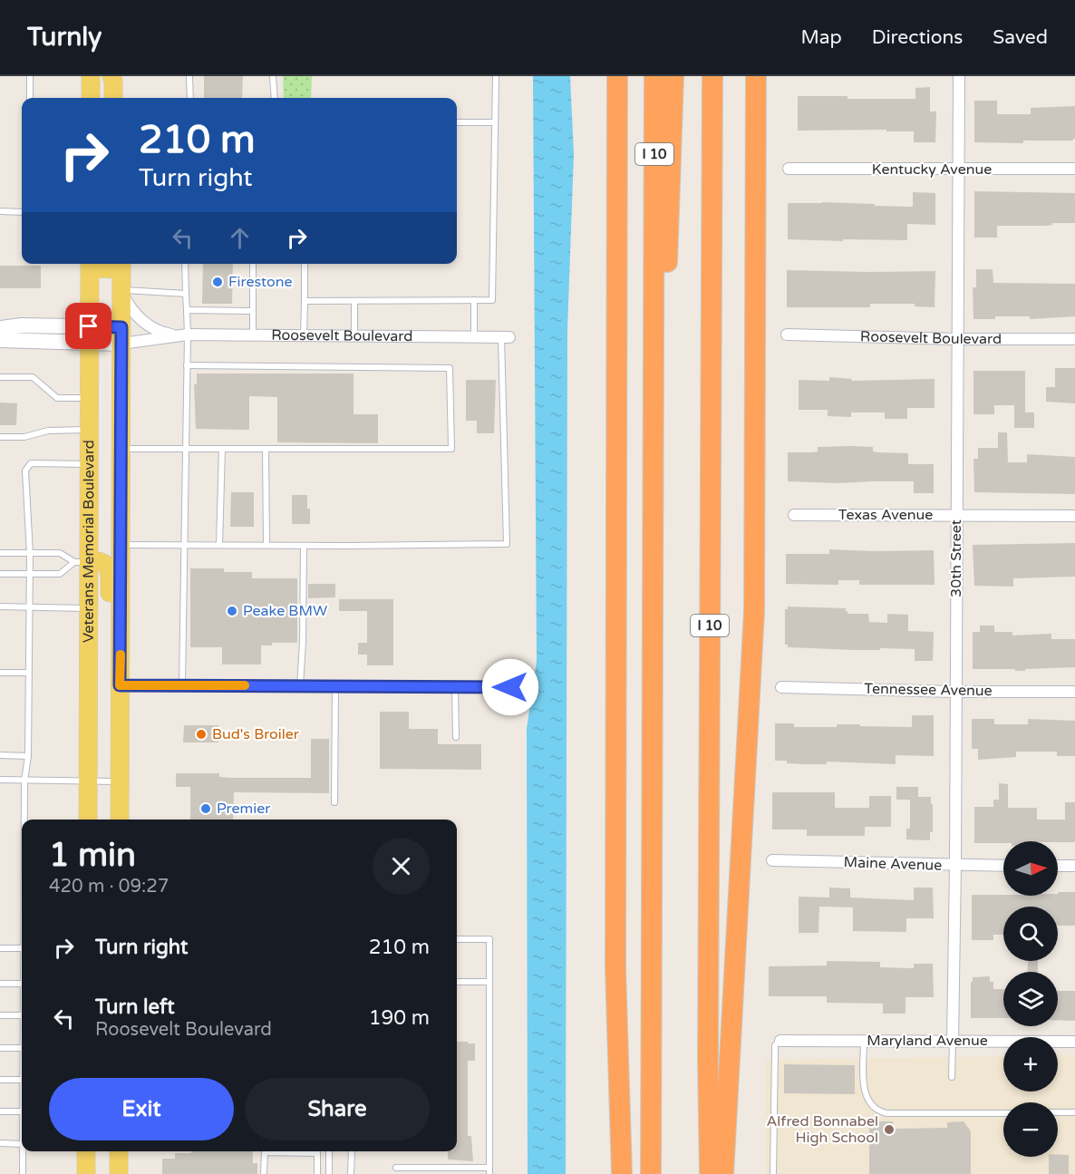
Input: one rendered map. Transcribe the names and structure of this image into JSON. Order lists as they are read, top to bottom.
{
  "streets": {
    "highway": ["I 10"],
    "main road": ["Veterans Memorial Boulevard"],
    "street": [
      "Kentucky Avenue",
      "Roosevelt Boulevard",
      "Texas Avenue",
      "30th Street",
      "Tennessee Avenue",
      "Maine Avenue",
      "Maryland Avenue"
    ]
  },
  "crossings": [
    ["Kentucky Avenue", "30th Street"],
    ["Roosevelt Boulevard", "Veterans Memorial Boulevard"],
    ["Roosevelt Boulevard", "30th Street"],
    ["Texas Avenue", "30th Street"],
    ["30th Street", "Tennessee Avenue"],
    ["30th Street", "Maine Avenue"],
    ["30th Street", "Maryland Avenue"]
  ],
  "places": [
    "Firestone",
    "Peake BMW",
    "Bud's Broiler",
    "Premier",
    "Alfred Bonnabel High School"
  ],
  "north": "right",
  "page": {
    "header": "Turnly",
    "nav": ["Map", "Directions", "Saved"],
    "turn": ["210 m", "Turn right"],
    "heading": ["1 min", "420 m · 09:27"],
    "map_buttons": ["+", "−"],
    "list": [
      {
        "name": "Turn right",
        "value": "210 m"
      },
      {
        "name": "Turn left",
        "note": "Roosevelt Boulevard",
        "value": "190 m"
      }
    ],
    "buttons": ["Exit", "Share"]
  }
}
